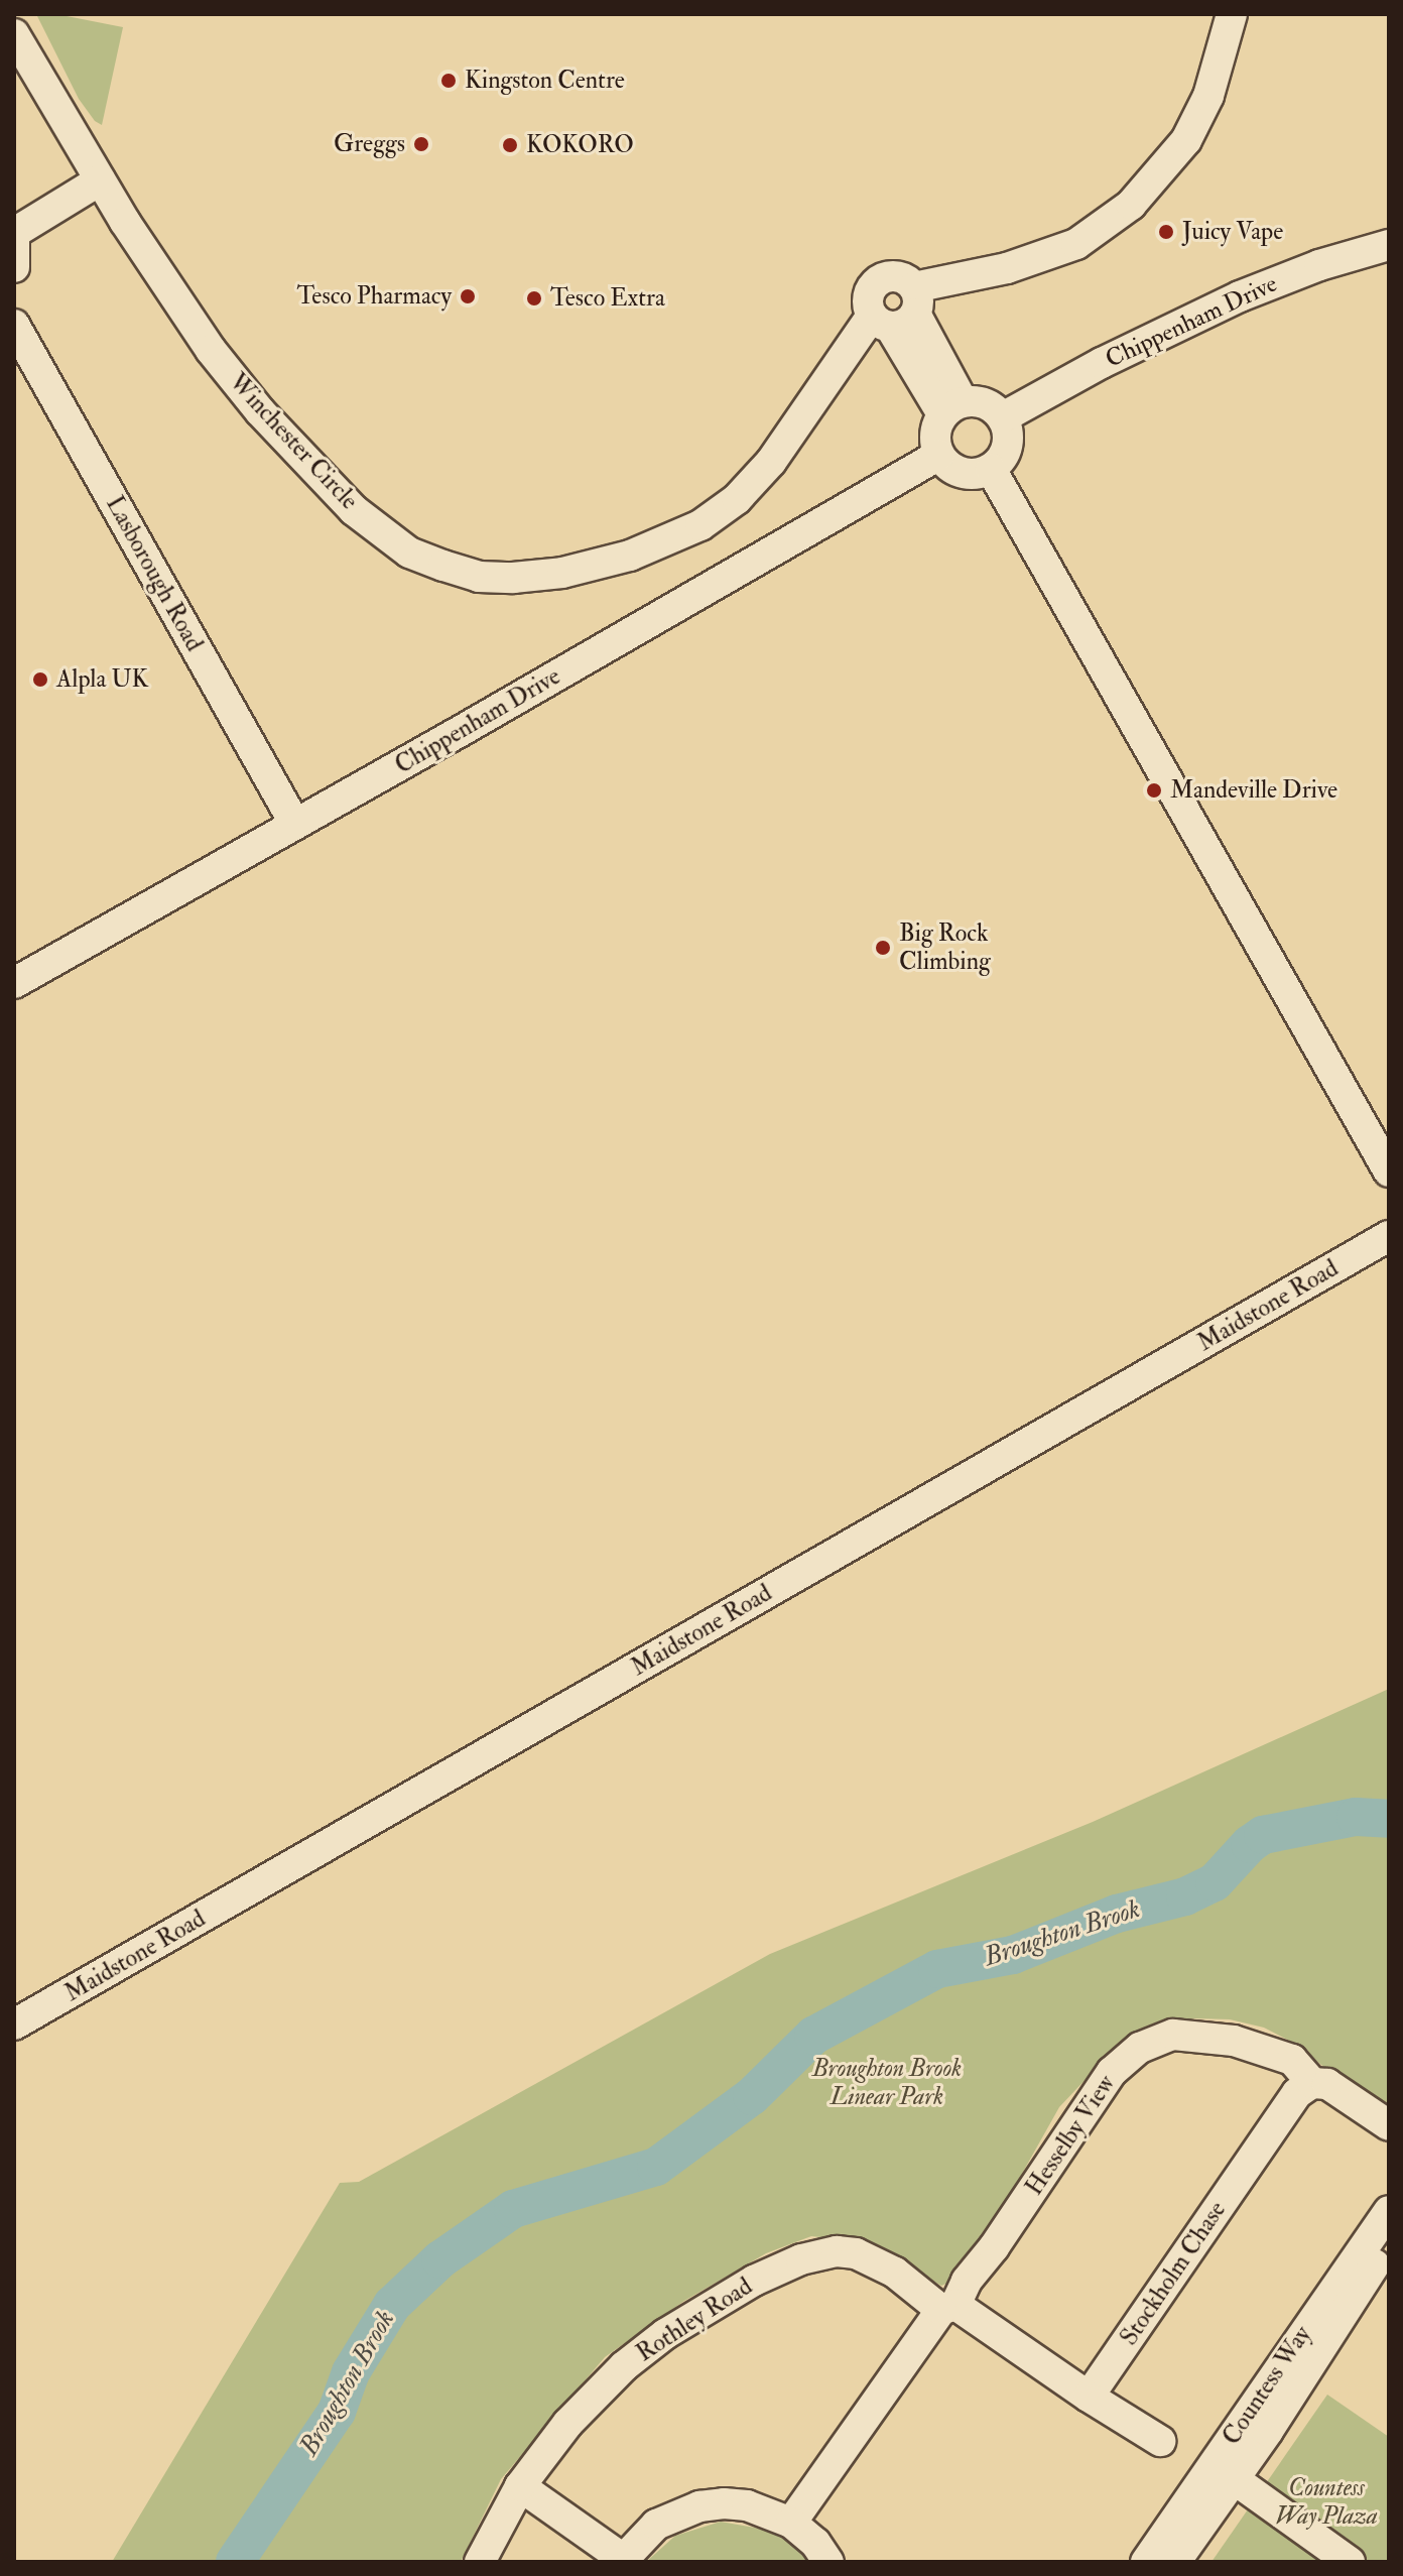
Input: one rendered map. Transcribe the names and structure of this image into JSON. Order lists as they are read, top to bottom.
{
  "streets": {
    "street": [
      "Chippenham Drive",
      "Winchester Circle",
      "Lasborough Road",
      "Maidstone Road",
      "Hesselby View",
      "Stockholm Chase",
      "Rothley Road",
      "Countess Way"
    ]
  },
  "crossings": [
    ["Chippenham Drive", "Lasborough Road"],
    ["Hesselby View", "Stockholm Chase"],
    ["Hesselby View", "Rothley Road"]
  ],
  "water": ["Broughton Brook"],
  "parks": ["Broughton Brook Linear Park", "Countess Way Plaza"],
  "places": [
    "Kingston Centre",
    "Greggs",
    "KOKORO",
    "Juicy Vape",
    "Tesco Pharmacy",
    "Tesco Extra",
    "Alpla UK",
    "Mandeville Drive",
    "Big Rock Climbing"
  ]
}
